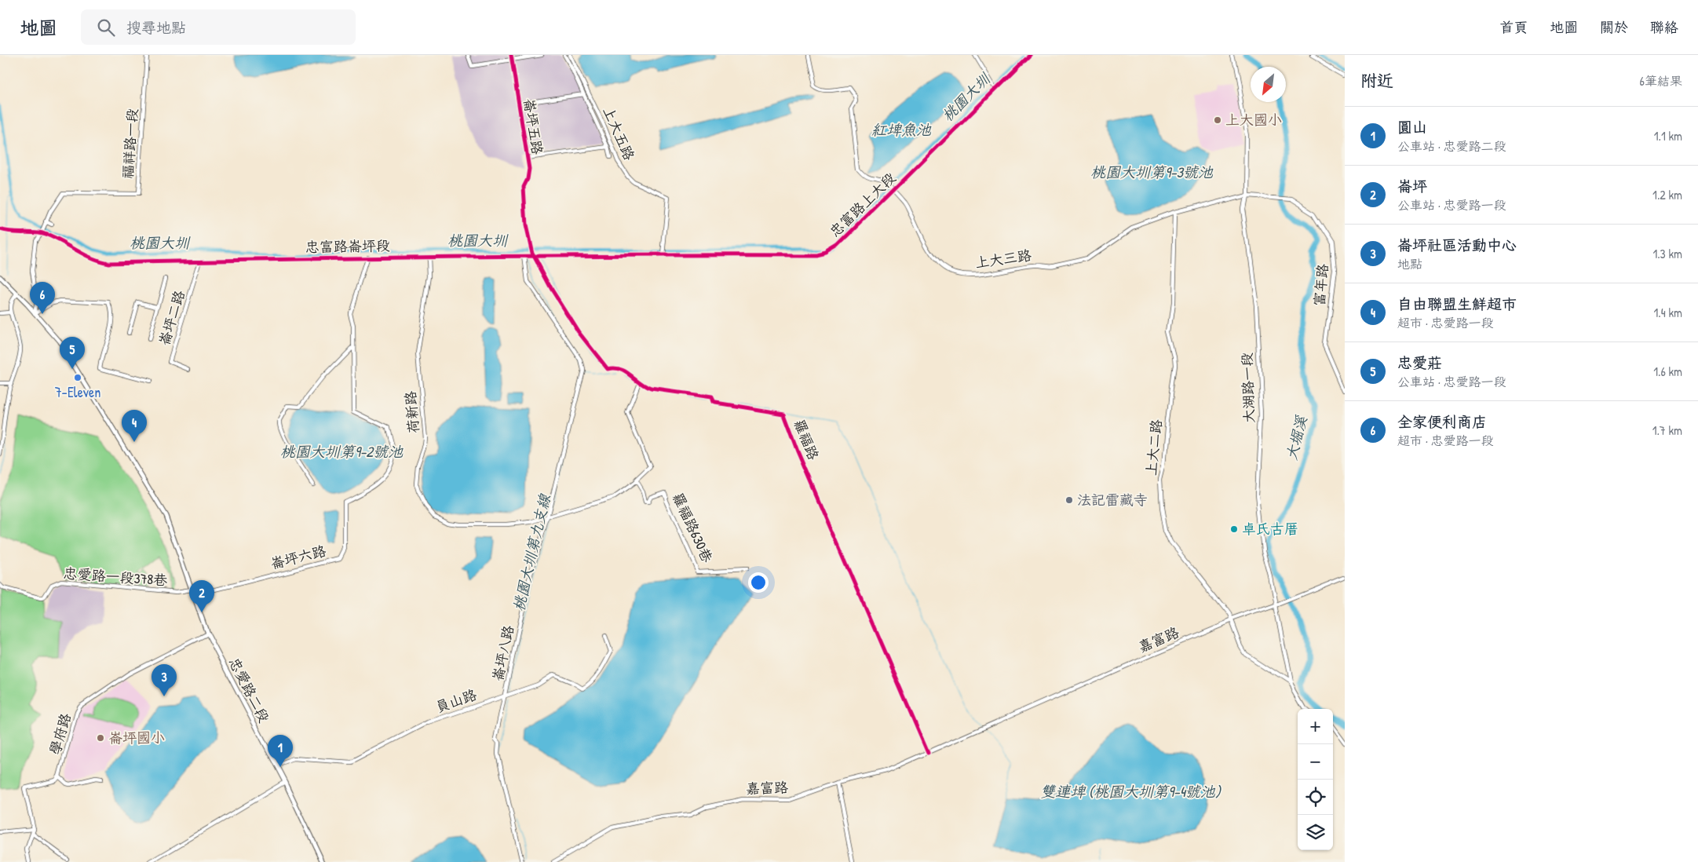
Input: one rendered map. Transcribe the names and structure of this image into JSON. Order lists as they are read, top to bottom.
{
  "streets": {
    "main road": ["忠愛路二段"],
    "street": [
      "崙坪五路",
      "上大五路",
      "福祥路一段",
      "忠富路上大段",
      "忠富路崙坪段",
      "上大三路",
      "富年路",
      "崙坪二路",
      "大湖路一段",
      "荷新路",
      "羅福路",
      "上大二路",
      "羅福路630巷",
      "崙坪六路",
      "忠愛路一段378巷",
      "嘉富路",
      "崙坪八路",
      "員山路",
      "學府路"
    ]
  },
  "crossings": [
    ["崙坪五路", "忠富路崙坪段"],
    ["崙坪五路", "羅福路"],
    ["上大五路", "忠富路上大段"],
    ["上大五路", "忠富路崙坪段"],
    ["忠富路上大段", "忠富路崙坪段"],
    ["忠富路上大段", "上大三路"],
    ["忠富路崙坪段", "崙坪二路"],
    ["忠富路崙坪段", "荷新路"],
    ["忠富路崙坪段", "羅福路"],
    ["忠富路崙坪段", "崙坪六路"],
    ["忠富路崙坪段", "崙坪八路"],
    ["上大三路", "富年路"],
    ["上大三路", "大湖路一段"],
    ["上大三路", "上大二路"],
    ["富年路", "大湖路一段"],
    ["大湖路一段", "上大二路"],
    ["大湖路一段", "嘉富路"],
    ["荷新路", "羅福路"],
    ["荷新路", "羅福路630巷"],
    ["荷新路", "崙坪八路"],
    ["羅福路", "嘉富路"],
    ["上大二路", "嘉富路"],
    ["崙坪六路", "忠愛路二段"],
    ["忠愛路一段378巷", "忠愛路二段"],
    ["崙坪八路", "員山路"],
    ["忠愛路二段", "員山路"],
    ["忠愛路二段", "學府路"]
  ],
  "water": [
    "桃園大圳",
    "紅埤魚池",
    "桃園大圳第9-3號池",
    "大堀溪",
    "桃園大圳第9-2號池",
    "桃園大圳第九支線",
    "雙連埤 (桃園大圳第9-4號池)"
  ],
  "places": [
    "上大國小",
    "7-Eleven",
    "法記雷藏寺",
    "卓氏古厝",
    "崙坪國小"
  ],
  "north": "bottom left",
  "page": {
    "header": "地圖",
    "search": "搜尋地點",
    "nav": [
      "首頁",
      "地圖",
      "關於",
      "聯絡"
    ],
    "heading": ["附近", "6筆結果"],
    "list": [
      {
        "mark": "1",
        "name": "圓山",
        "note": "公車站 · 忠愛路二段",
        "value": "1.1 km"
      },
      {
        "mark": "2",
        "name": "崙坪",
        "note": "公車站 · 忠愛路一段",
        "value": "1.2 km"
      },
      {
        "mark": "3",
        "name": "崙坪社區活動中心",
        "note": "地點",
        "value": "1.3 km"
      },
      {
        "mark": "4",
        "name": "自由聯盟生鮮超市",
        "note": "超市 · 忠愛路一段",
        "value": "1.4 km"
      },
      {
        "mark": "5",
        "name": "忠愛莊",
        "note": "公車站 · 忠愛路一段",
        "value": "1.6 km"
      },
      {
        "mark": "6",
        "name": "全家便利商店",
        "note": "超市 · 忠愛路一段",
        "value": "1.7 km"
      }
    ],
    "pins": [
      "6",
      "5",
      "4",
      "2",
      "3",
      "1"
    ],
    "map_buttons": ["+", "−"]
  }
}
